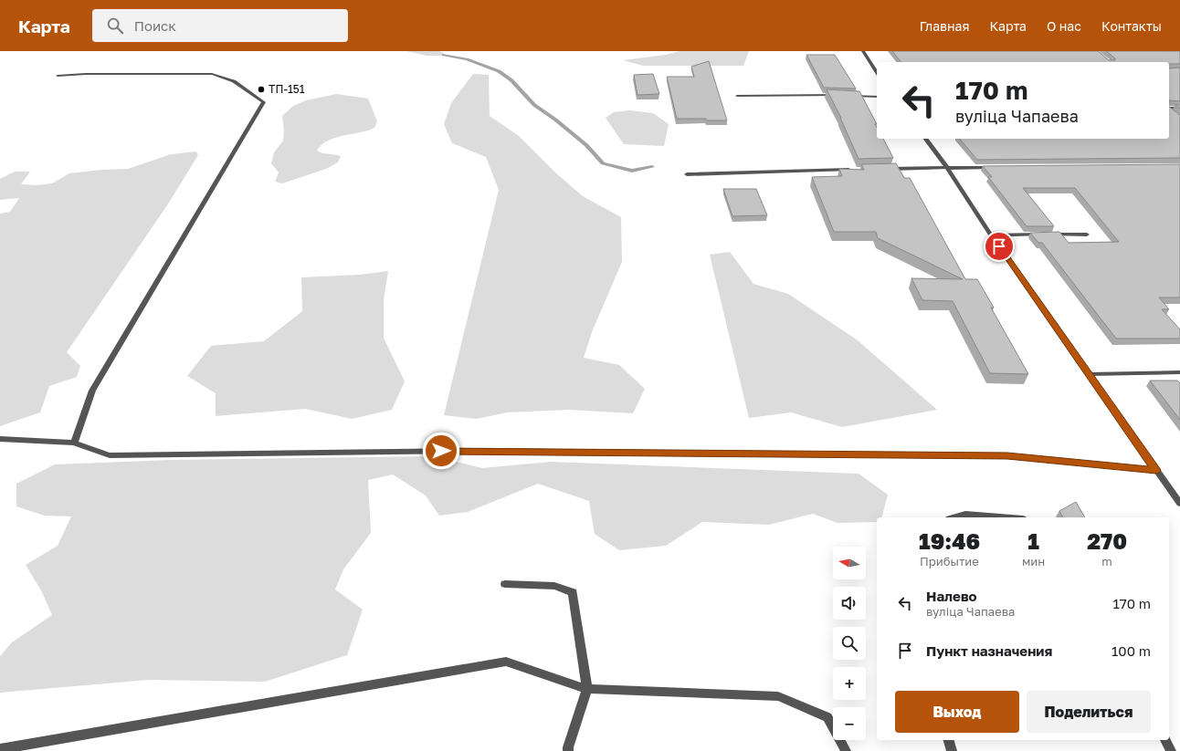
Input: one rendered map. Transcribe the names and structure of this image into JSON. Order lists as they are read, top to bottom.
{
  "places": ["ТП-151"],
  "north": "left",
  "page": {
    "header": "Карта",
    "search": "Поиск",
    "nav": [
      "Главная",
      "Карта",
      "О нас",
      "Контакты"
    ],
    "turn": ["170 m", "вуліца Чапаева"],
    "eta": [
      "19:46",
      "Прибытие",
      "1",
      "мин",
      "270",
      "m"
    ],
    "map_buttons": ["+", "−"],
    "list": [
      {
        "name": "Налево",
        "note": "вуліца Чапаева",
        "value": "170 m"
      },
      {
        "name": "Пункт назначения",
        "value": "100 m"
      }
    ],
    "buttons": ["Выход", "Поделиться"]
  }
}
